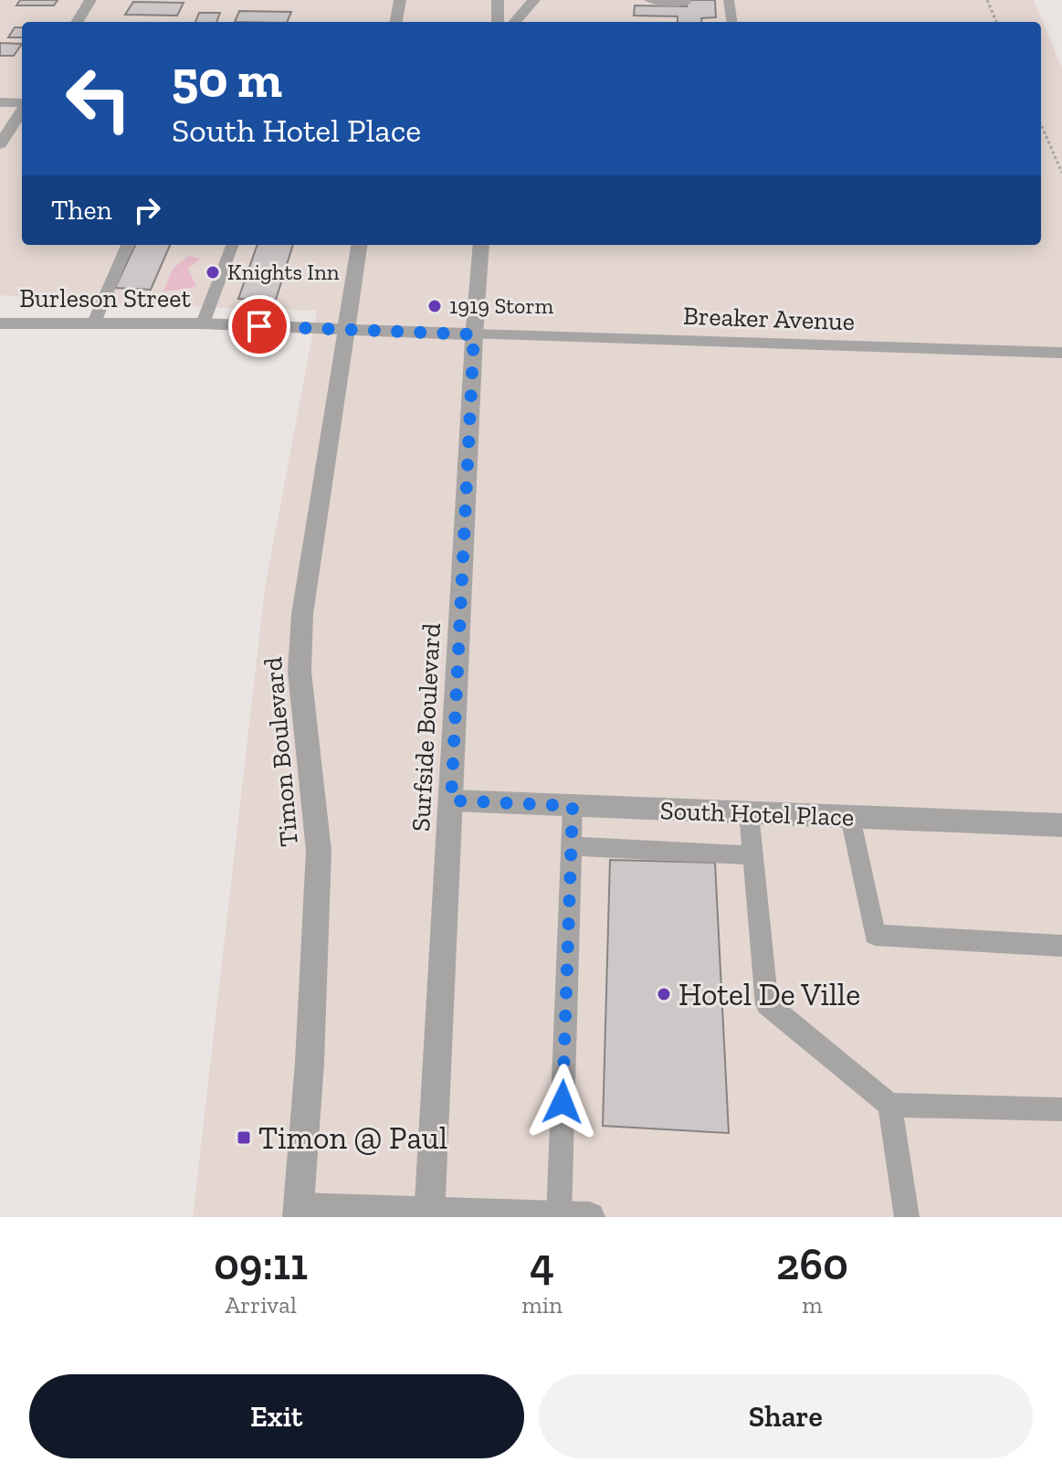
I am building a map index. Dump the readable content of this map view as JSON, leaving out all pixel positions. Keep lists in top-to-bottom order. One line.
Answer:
{"streets":{"street":["Burleson Street","Breaker Avenue","Surfside Boulevard","Timon Boulevard","South Hotel Place"]},"crossings":[["Burleson Street","Breaker Avenue"],["Burleson Street","Surfside Boulevard"],["Burleson Street","Timon Boulevard"],["Breaker Avenue","Surfside Boulevard"],["Surfside Boulevard","South Hotel Place"]],"places":{"other":["Knights Inn","1919 Storm","Hotel De Ville"],"transit":["Timon @ Paul"]},"page":{"turn":["50 m","South Hotel Place"],"then":"Then","eta":["09:11","Arrival","4","min","260","m"],"buttons":["Exit","Share"]}}
